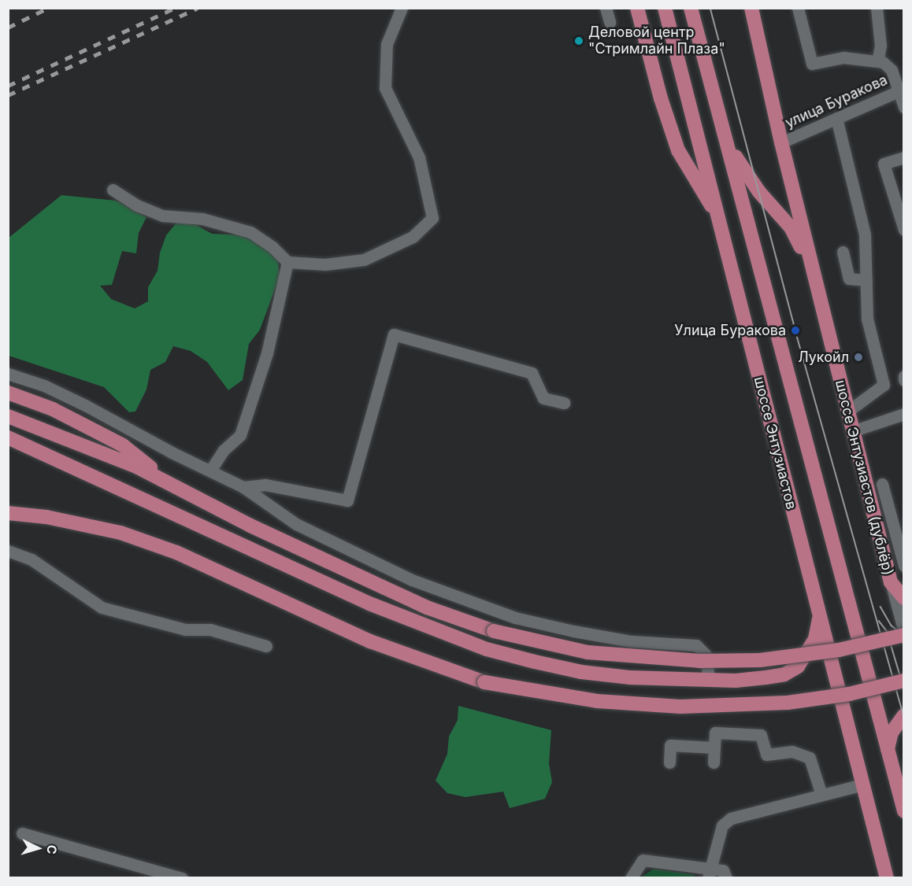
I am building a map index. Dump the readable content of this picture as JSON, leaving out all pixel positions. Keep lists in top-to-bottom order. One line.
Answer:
{"streets":{"main road":["шоссе Энтузиастов","шоссе Энтузиастов (дублёр)"],"street":["улица Буракова"]},"places":["Деловой центр \"Стримлайн Плаза\"","Улица Буракова","Лукойл"],"north":"right"}
